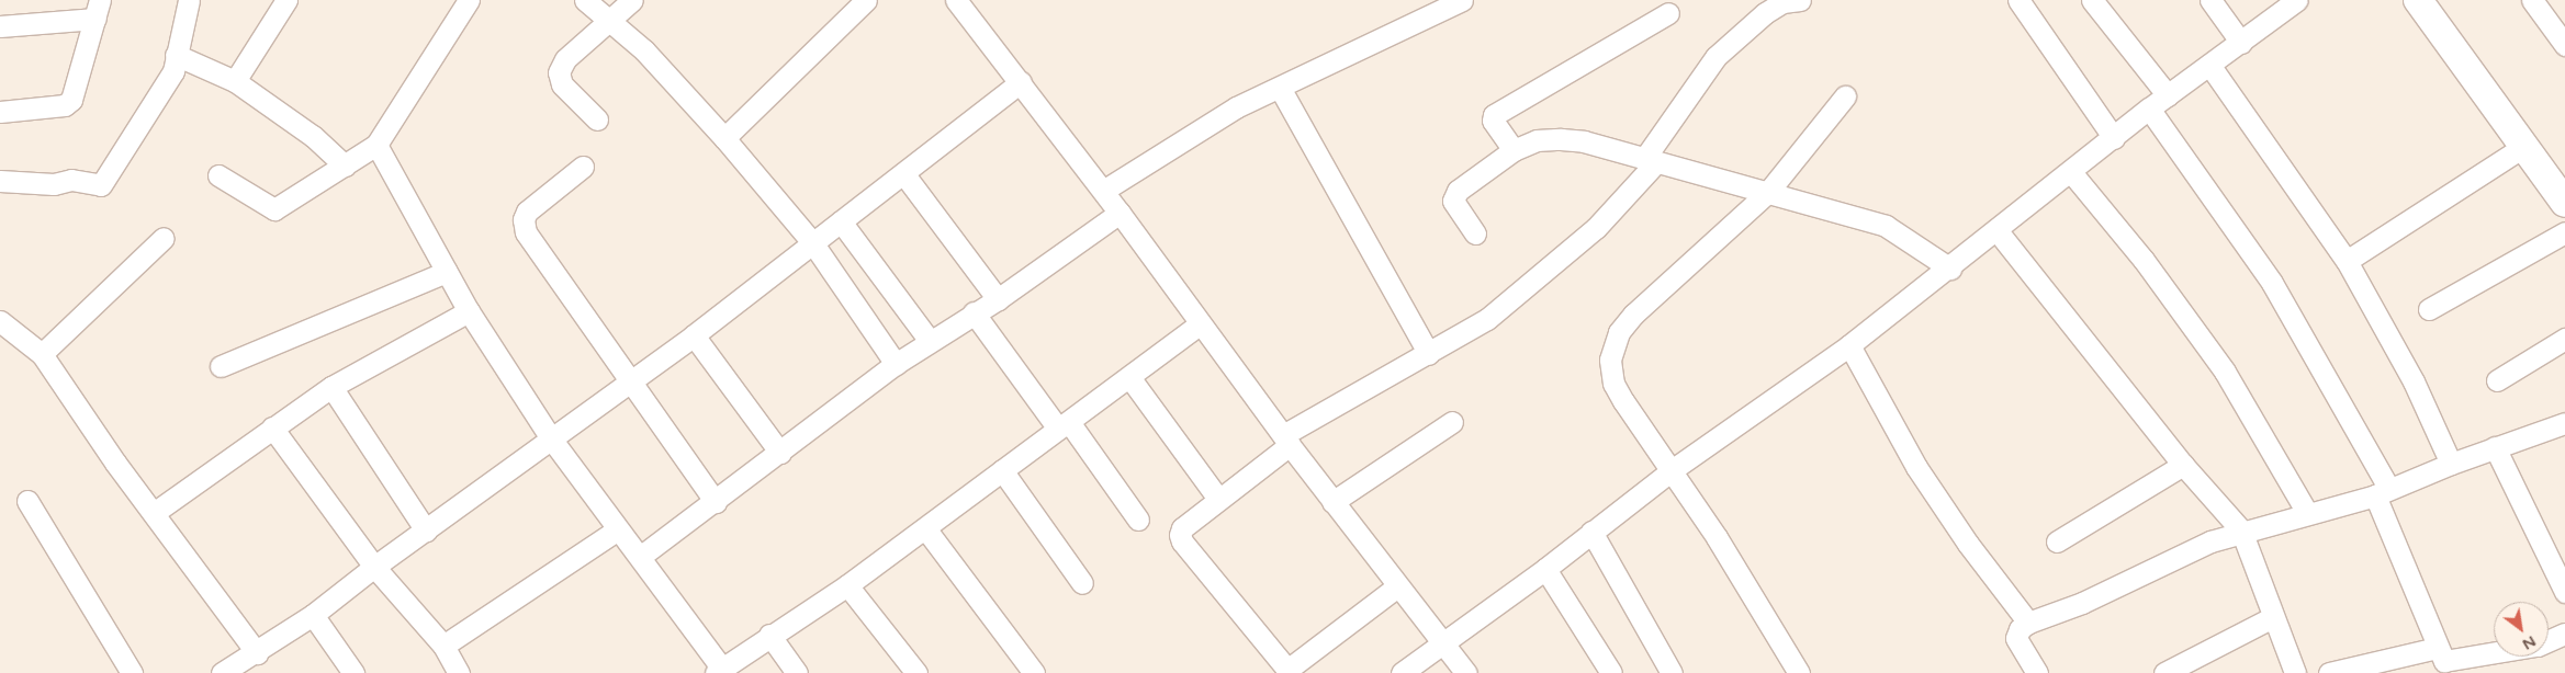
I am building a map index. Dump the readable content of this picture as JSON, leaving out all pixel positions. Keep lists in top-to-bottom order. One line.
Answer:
{"north":"bottom right"}
